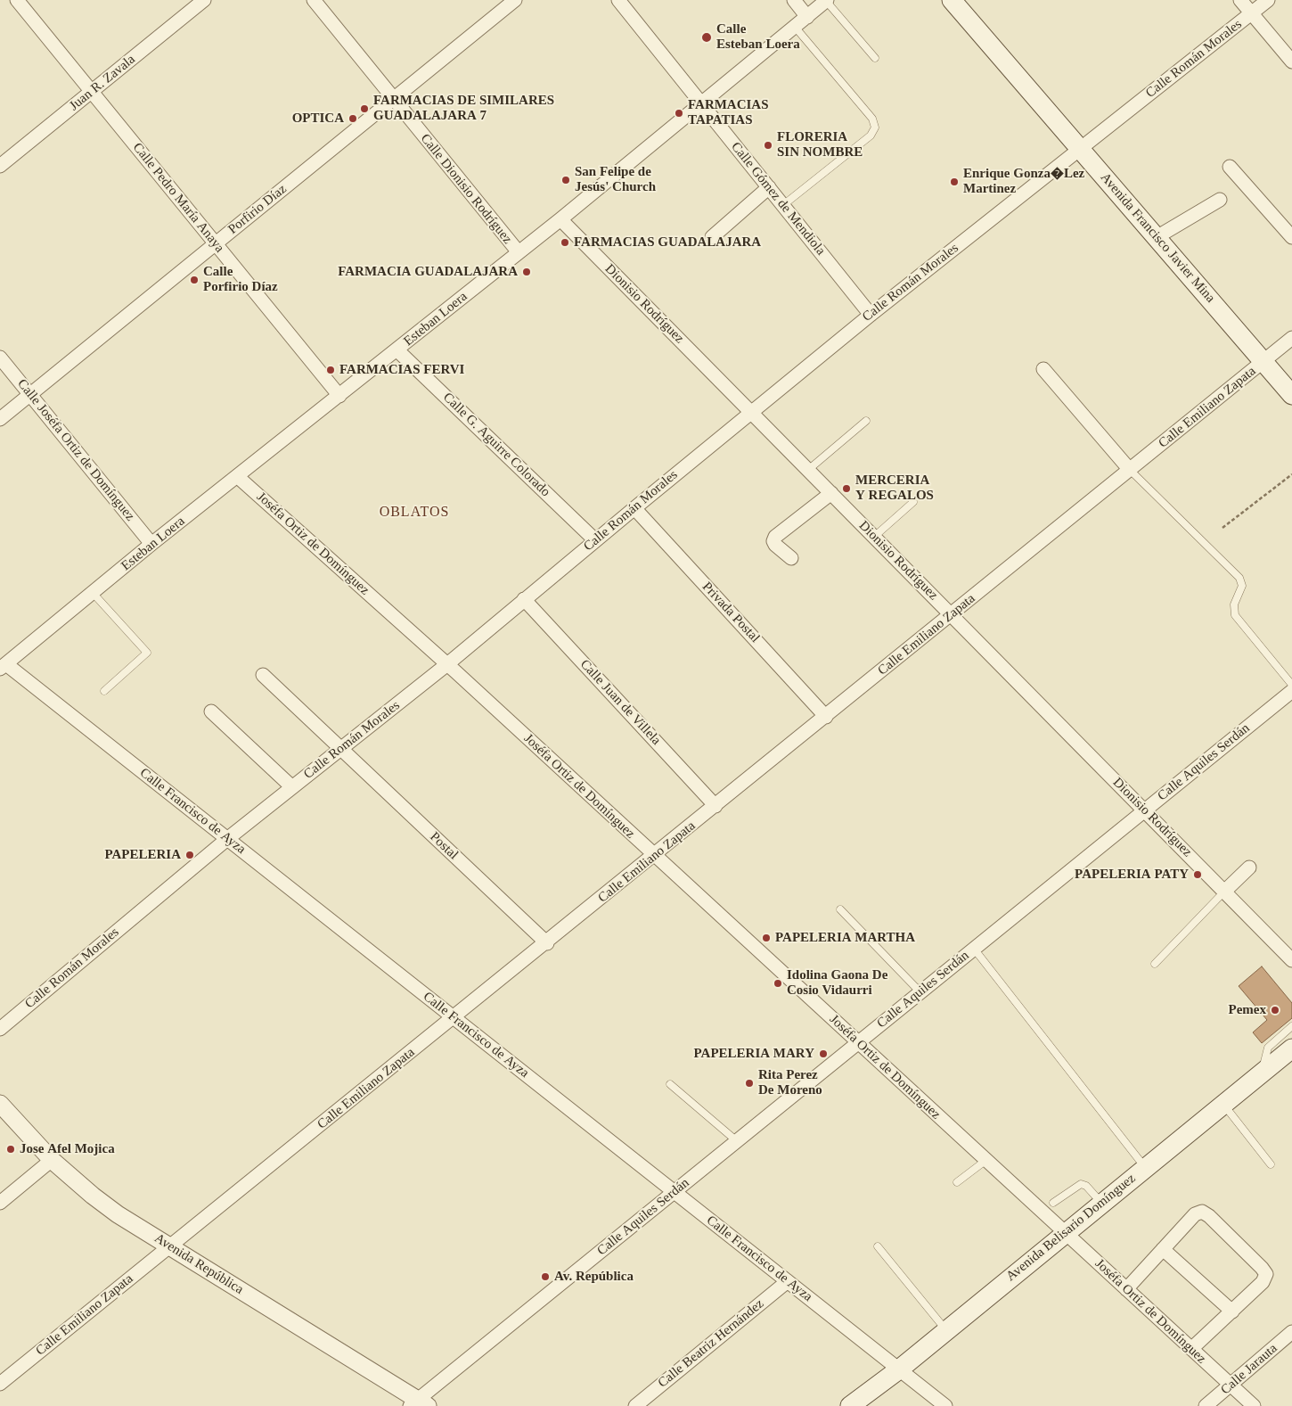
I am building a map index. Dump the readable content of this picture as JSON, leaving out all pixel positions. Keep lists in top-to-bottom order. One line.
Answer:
{"streets":{"main road":["Avenida Francisco Javier Mina","Avenida Belisario Domínguez"],"street":["Calle Román Morales","Juan R. Zavala","Calle Dionisio Rodríguez","Calle Pedro María Anaya","Calle Gómez de Mendiola","Porfirio Díaz","Dionisio Rodríguez","Esteban Loera","Calle Emiliano Zapata","Calle G. Aguirre Colorado","Calle Joséfa Ortiz de Domínguez","Joséfa Ortiz de Domínguez","Privada Postal","Calle Juan de Villela","Calle Aquiles Serdán","Calle Francisco de Ayza","Postal","Avenida República","Calle Beatriz Hernández","Calle Jarauta"]},"crossings":[["Calle Román Morales","Calle Gómez de Mendiola"],["Calle Román Morales","Avenida Francisco Javier Mina"],["Calle Román Morales","Dionisio Rodríguez"],["Calle Román Morales","Calle G. Aguirre Colorado"],["Calle Román Morales","Joséfa Ortiz de Domínguez"],["Calle Román Morales","Privada Postal"],["Calle Román Morales","Calle Juan de Villela"],["Calle Román Morales","Calle Francisco de Ayza"],["Calle Román Morales","Postal"],["Juan R. Zavala","Calle Pedro María Anaya"],["Calle Dionisio Rodríguez","Porfirio Díaz"],["Calle Dionisio Rodríguez","Esteban Loera"],["Calle Pedro María Anaya","Porfirio Díaz"],["Calle Pedro María Anaya","Esteban Loera"],["Calle Gómez de Mendiola","Esteban Loera"],["Porfirio Díaz","Calle Joséfa Ortiz de Domínguez"],["Avenida Francisco Javier Mina","Calle Emiliano Zapata"],["Dionisio Rodríguez","Esteban Loera"],["Dionisio Rodríguez","Calle Emiliano Zapata"],["Dionisio Rodríguez","Calle Aquiles Serdán"],["Esteban Loera","Calle G. Aguirre Colorado"],["Esteban Loera","Calle Joséfa Ortiz de Domínguez"],["Esteban Loera","Joséfa Ortiz de Domínguez"],["Esteban Loera","Calle Francisco de Ayza"],["Calle Emiliano Zapata","Joséfa Ortiz de Domínguez"],["Calle Emiliano Zapata","Privada Postal"],["Calle Emiliano Zapata","Calle Juan de Villela"],["Calle Emiliano Zapata","Calle Francisco de Ayza"],["Calle Emiliano Zapata","Postal"],["Calle Emiliano Zapata","Avenida República"],["Joséfa Ortiz de Domínguez","Calle Aquiles Serdán"],["Joséfa Ortiz de Domínguez","Avenida Belisario Domínguez"],["Joséfa Ortiz de Domínguez","Calle Jarauta"],["Calle Aquiles Serdán","Calle Francisco de Ayza"],["Calle Aquiles Serdán","Avenida República"],["Calle Francisco de Ayza","Avenida Belisario Domínguez"],["Calle Francisco de Ayza","Calle Beatriz Hernández"]],"districts":["OBLATOS"],"places":["Calle Esteban Loera","FARMACIAS DE SIMILARES GUADALAJARA 7","FARMACIAS TAPATIAS","OPTICA","FLORERIA SIN NOMBRE","San Felipe de Jesús' Church","Enrique Gonza�Lez Martinez","FARMACIAS GUADALAJARA","FARMACIA GUADALAJARA","Calle Porfirio Díaz","FARMACIAS FERVI","MERCERIA Y REGALOS","PAPELERIA","PAPELERIA PATY","PAPELERIA MARTHA","Idolina Gaona De Cosio Vidaurri","Pemex","PAPELERIA MARY","Rita Perez De Moreno","Jose Afel Mojica","Av. República"]}
